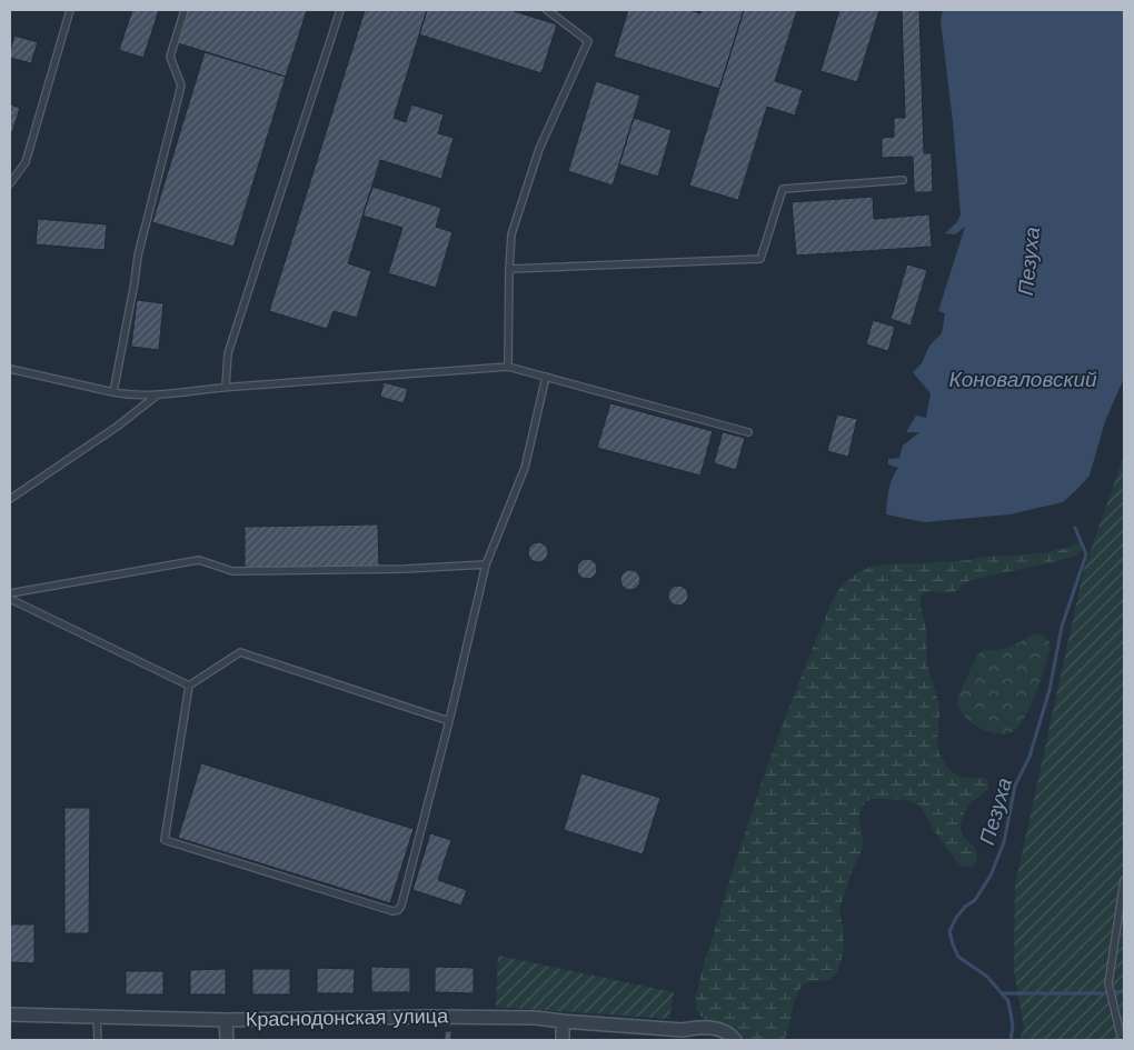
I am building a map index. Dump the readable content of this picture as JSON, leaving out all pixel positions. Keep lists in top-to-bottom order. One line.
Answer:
{"streets":{"street":["Краснодонская улица"]},"water":["Пезуха","Коноваловский"]}
